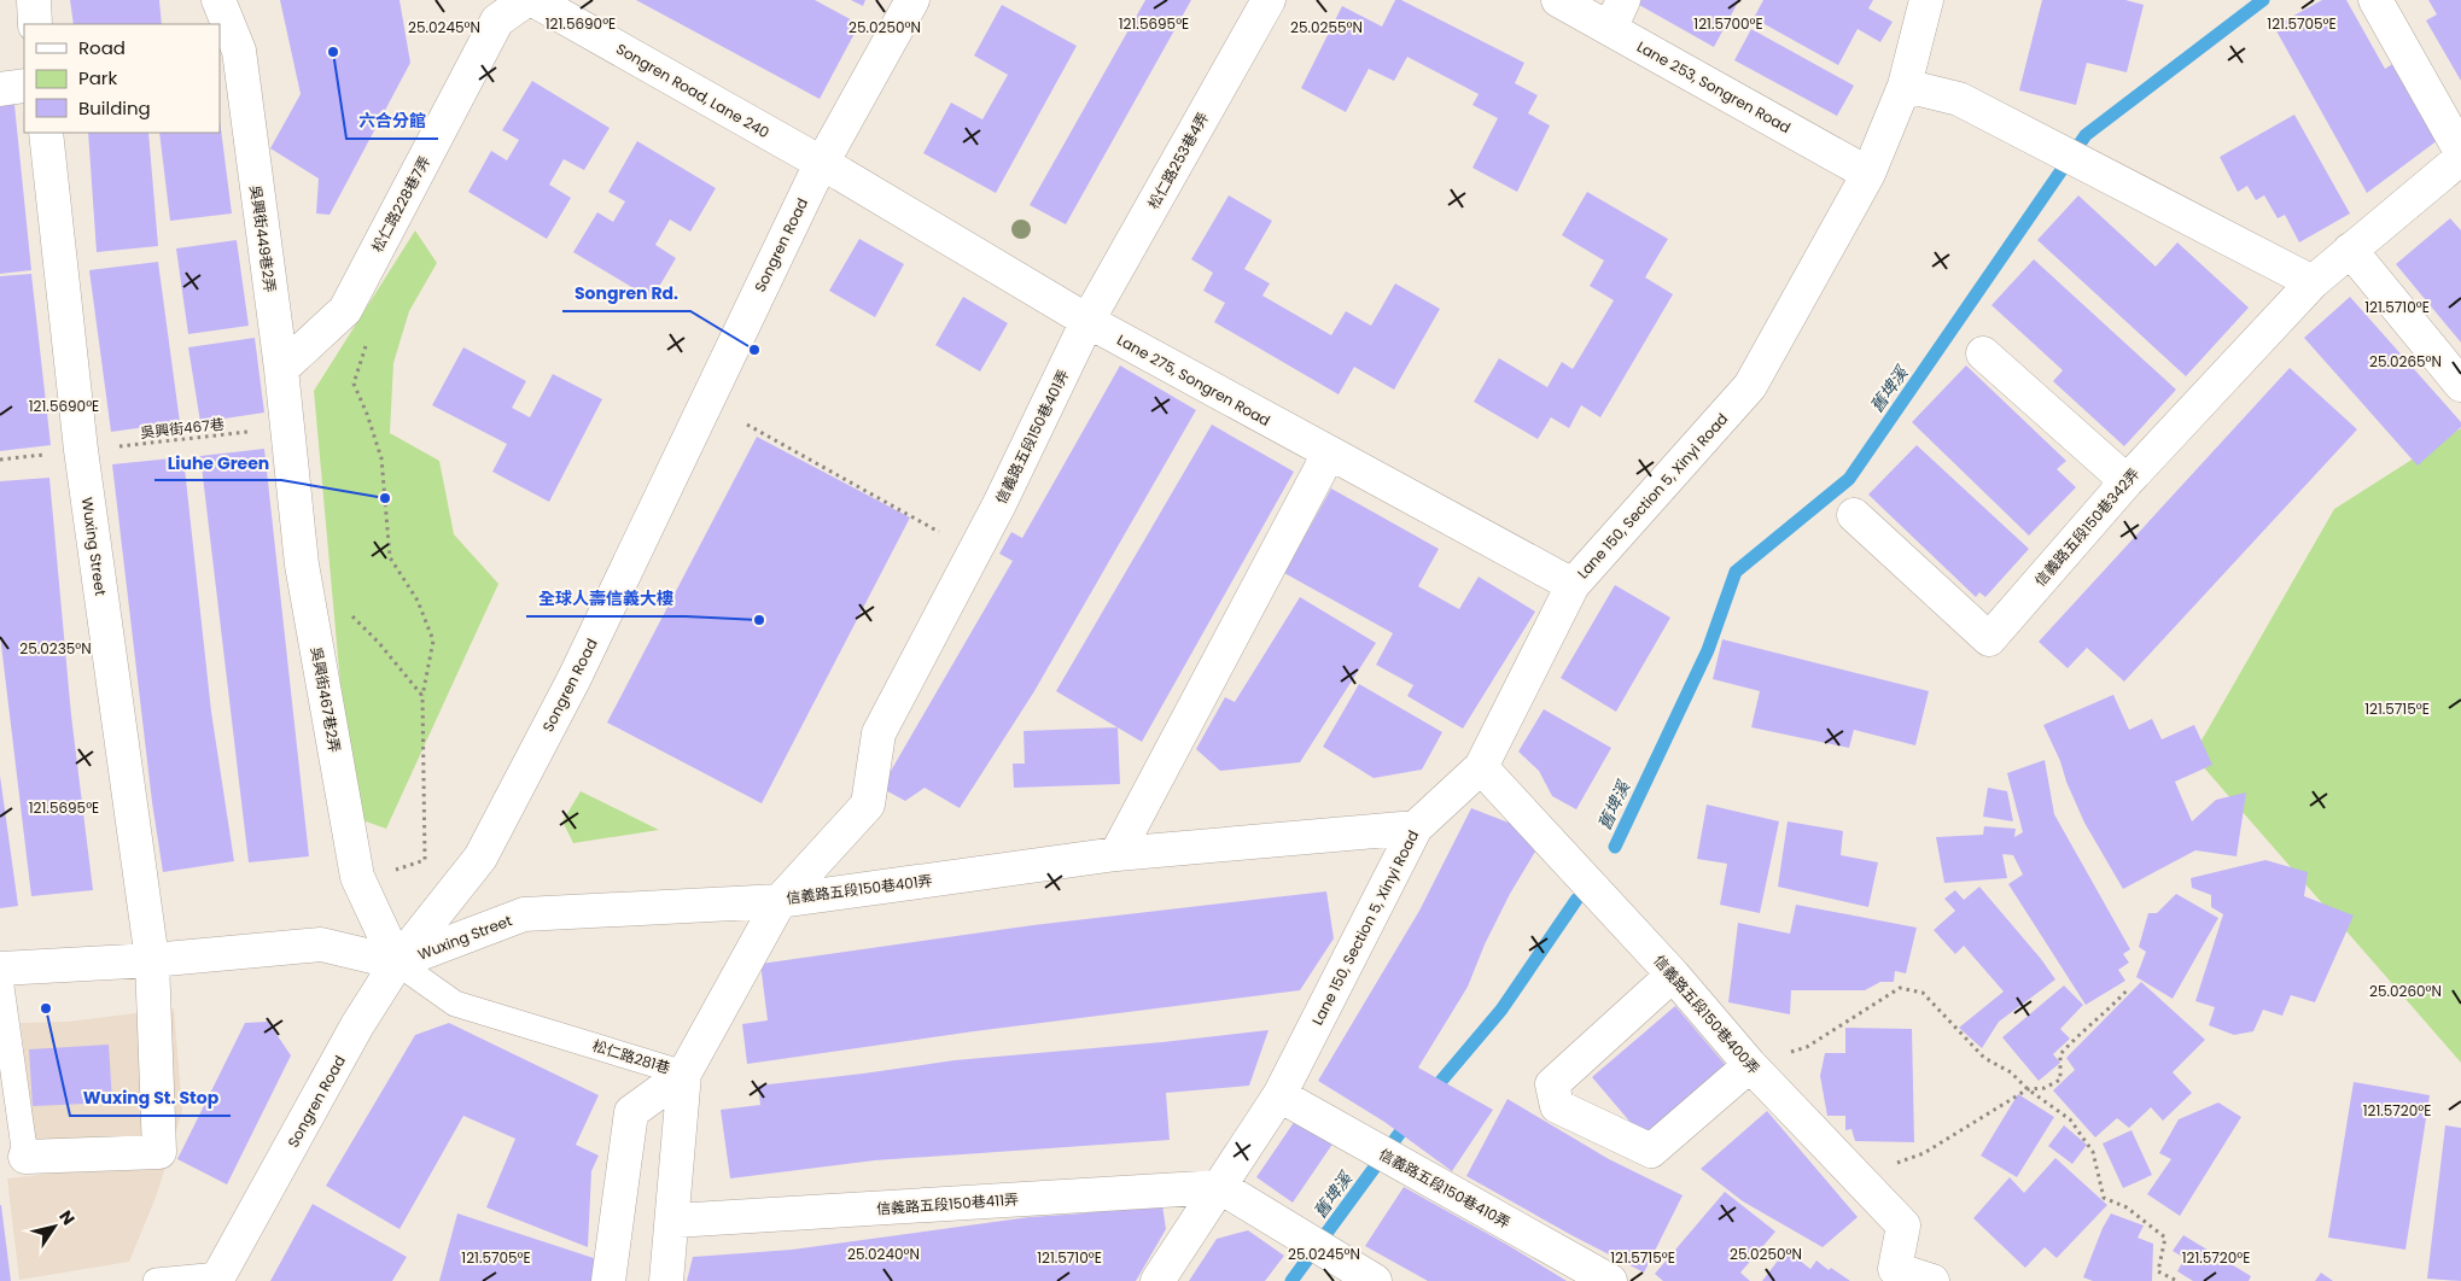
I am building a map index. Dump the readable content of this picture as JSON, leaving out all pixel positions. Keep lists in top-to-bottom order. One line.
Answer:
{"streets":{"street":["Lane 253, Songren Road","Songren Road, Lane 240","松仁路253巷4弄","松仁路228巷7弄","吳興街449巷2弄","Songren Road","Lane 275, Songren Road","信義路五段150巷401弄","Lane 150, Section 5, Xinyi Road","信義路五段150巷342弄","Wuxing Street","吳興街467巷2弄","信義路五段150巷400弄","松仁路281巷","信義路五段150巷410弄","信義路五段150巷411弄"],"path":["吳興街467巷"]},"crossings":[["Lane 253, Songren Road","Lane 150, Section 5, Xinyi Road"],["Songren Road, Lane 240","Songren Road"],["Songren Road, Lane 240","Lane 275, Songren Road"],["松仁路253巷4弄","Lane 275, Songren Road"],["松仁路253巷4弄","信義路五段150巷401弄"],["松仁路228巷7弄","吳興街449巷2弄"],["吳興街449巷2弄","吳興街467巷"],["吳興街449巷2弄","吳興街467巷2弄"],["Songren Road","Lane 275, Songren Road"],["Songren Road","Wuxing Street"],["Songren Road","吳興街467巷2弄"],["Songren Road","松仁路281巷"],["Lane 275, Songren Road","信義路五段150巷401弄"],["Lane 275, Songren Road","Lane 150, Section 5, Xinyi Road"],["吳興街467巷","Wuxing Street"],["吳興街467巷","吳興街467巷2弄"],["信義路五段150巷401弄","Lane 150, Section 5, Xinyi Road"],["信義路五段150巷401弄","Wuxing Street"],["Lane 150, Section 5, Xinyi Road","信義路五段150巷400弄"],["Lane 150, Section 5, Xinyi Road","信義路五段150巷410弄"],["Lane 150, Section 5, Xinyi Road","信義路五段150巷411弄"],["Wuxing Street","吳興街467巷2弄"],["Wuxing Street","松仁路281巷"],["吳興街467巷2弄","松仁路281巷"]],"water":["舊埤溪"],"places":["六合分館","Songren Rd.","Liuhe Green","全球人壽信義大樓","Wuxing St. Stop"],"legend":["Road","Park","Building"],"north":"top right","coordinates":["121.5700°E","121.5690°E","121.5695°E","121.5705°E","25.0245°N","25.0250°N","25.0255°N","121.5710°E","25.0265°N","25.0235°N","121.5715°E","25.0260°N","121.5720°E","25.0240°N"]}
